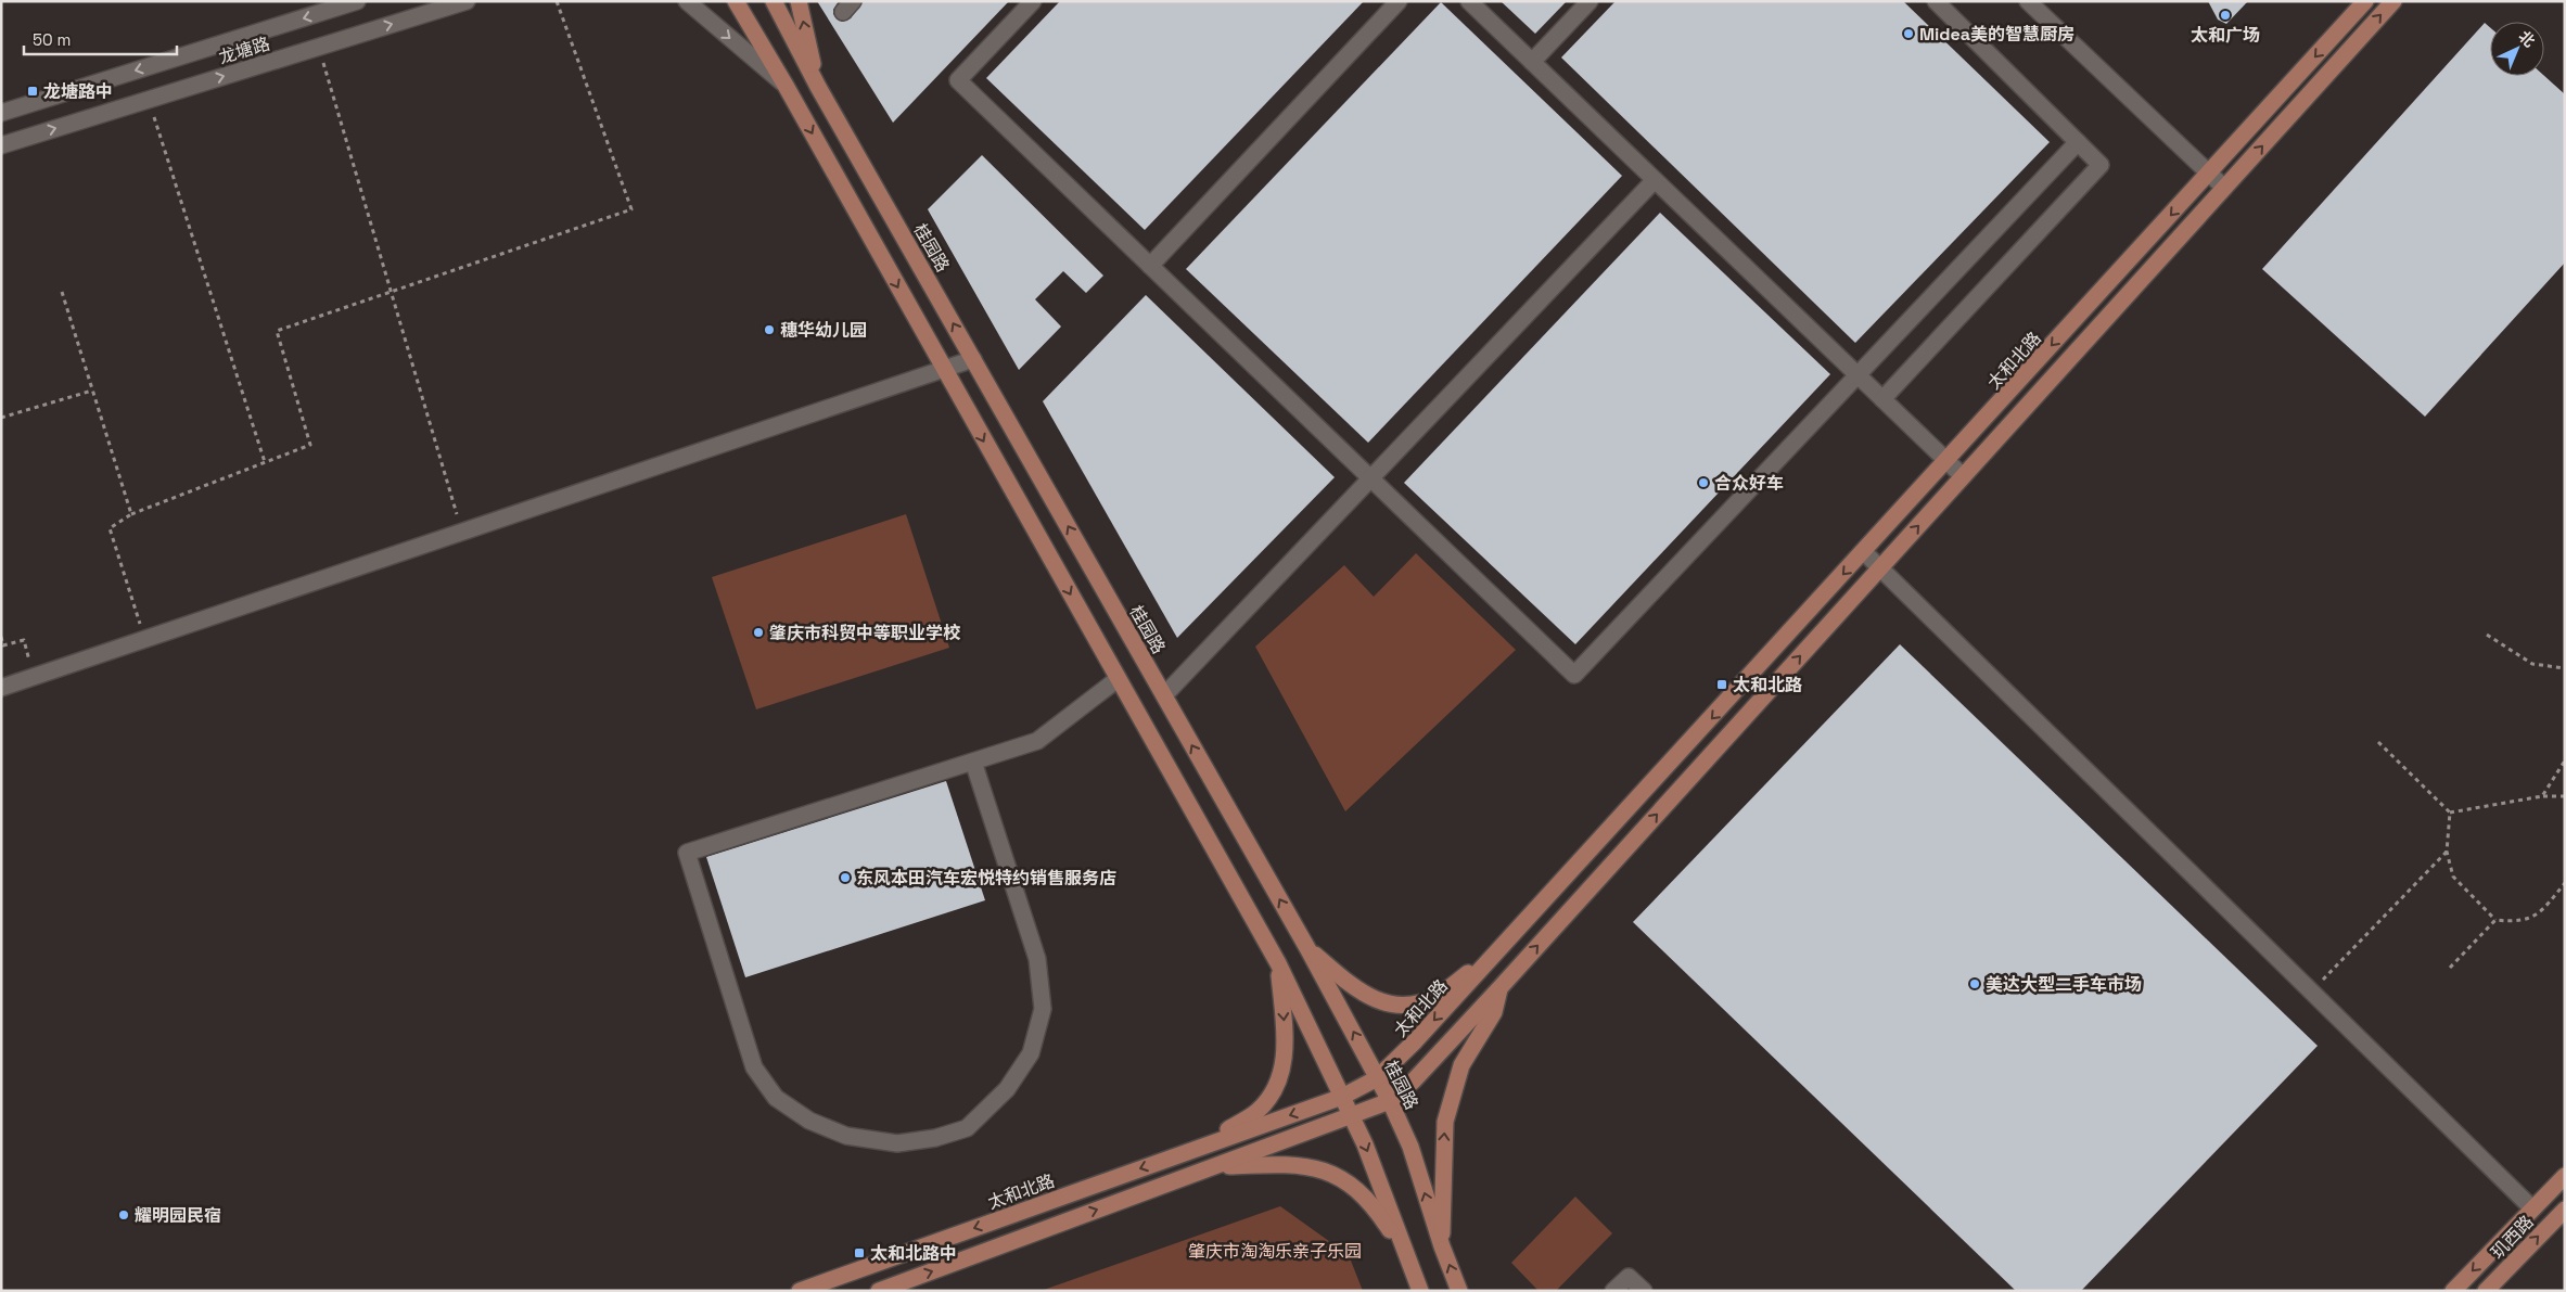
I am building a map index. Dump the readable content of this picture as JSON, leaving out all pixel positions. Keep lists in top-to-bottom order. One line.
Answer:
{"streets":{"main road":["桂园路","太和北路","玑西路"],"street":["龙塘路"]},"crossings":[["桂园路","太和北路"]],"parks":["肇庆市淘淘乐亲子乐园"],"places":{"other":["太和广场","Midea美的智慧厨房","穗华幼儿园","合众好车","肇庆市科贸中等职业学校","东风本田汽车宏悦特约销售服务店","美达大型二手车市场","耀明园民宿"],"transit":["龙塘路中","太和北路","太和北路中"]},"scale_bar":"50 m","north":"top right"}
